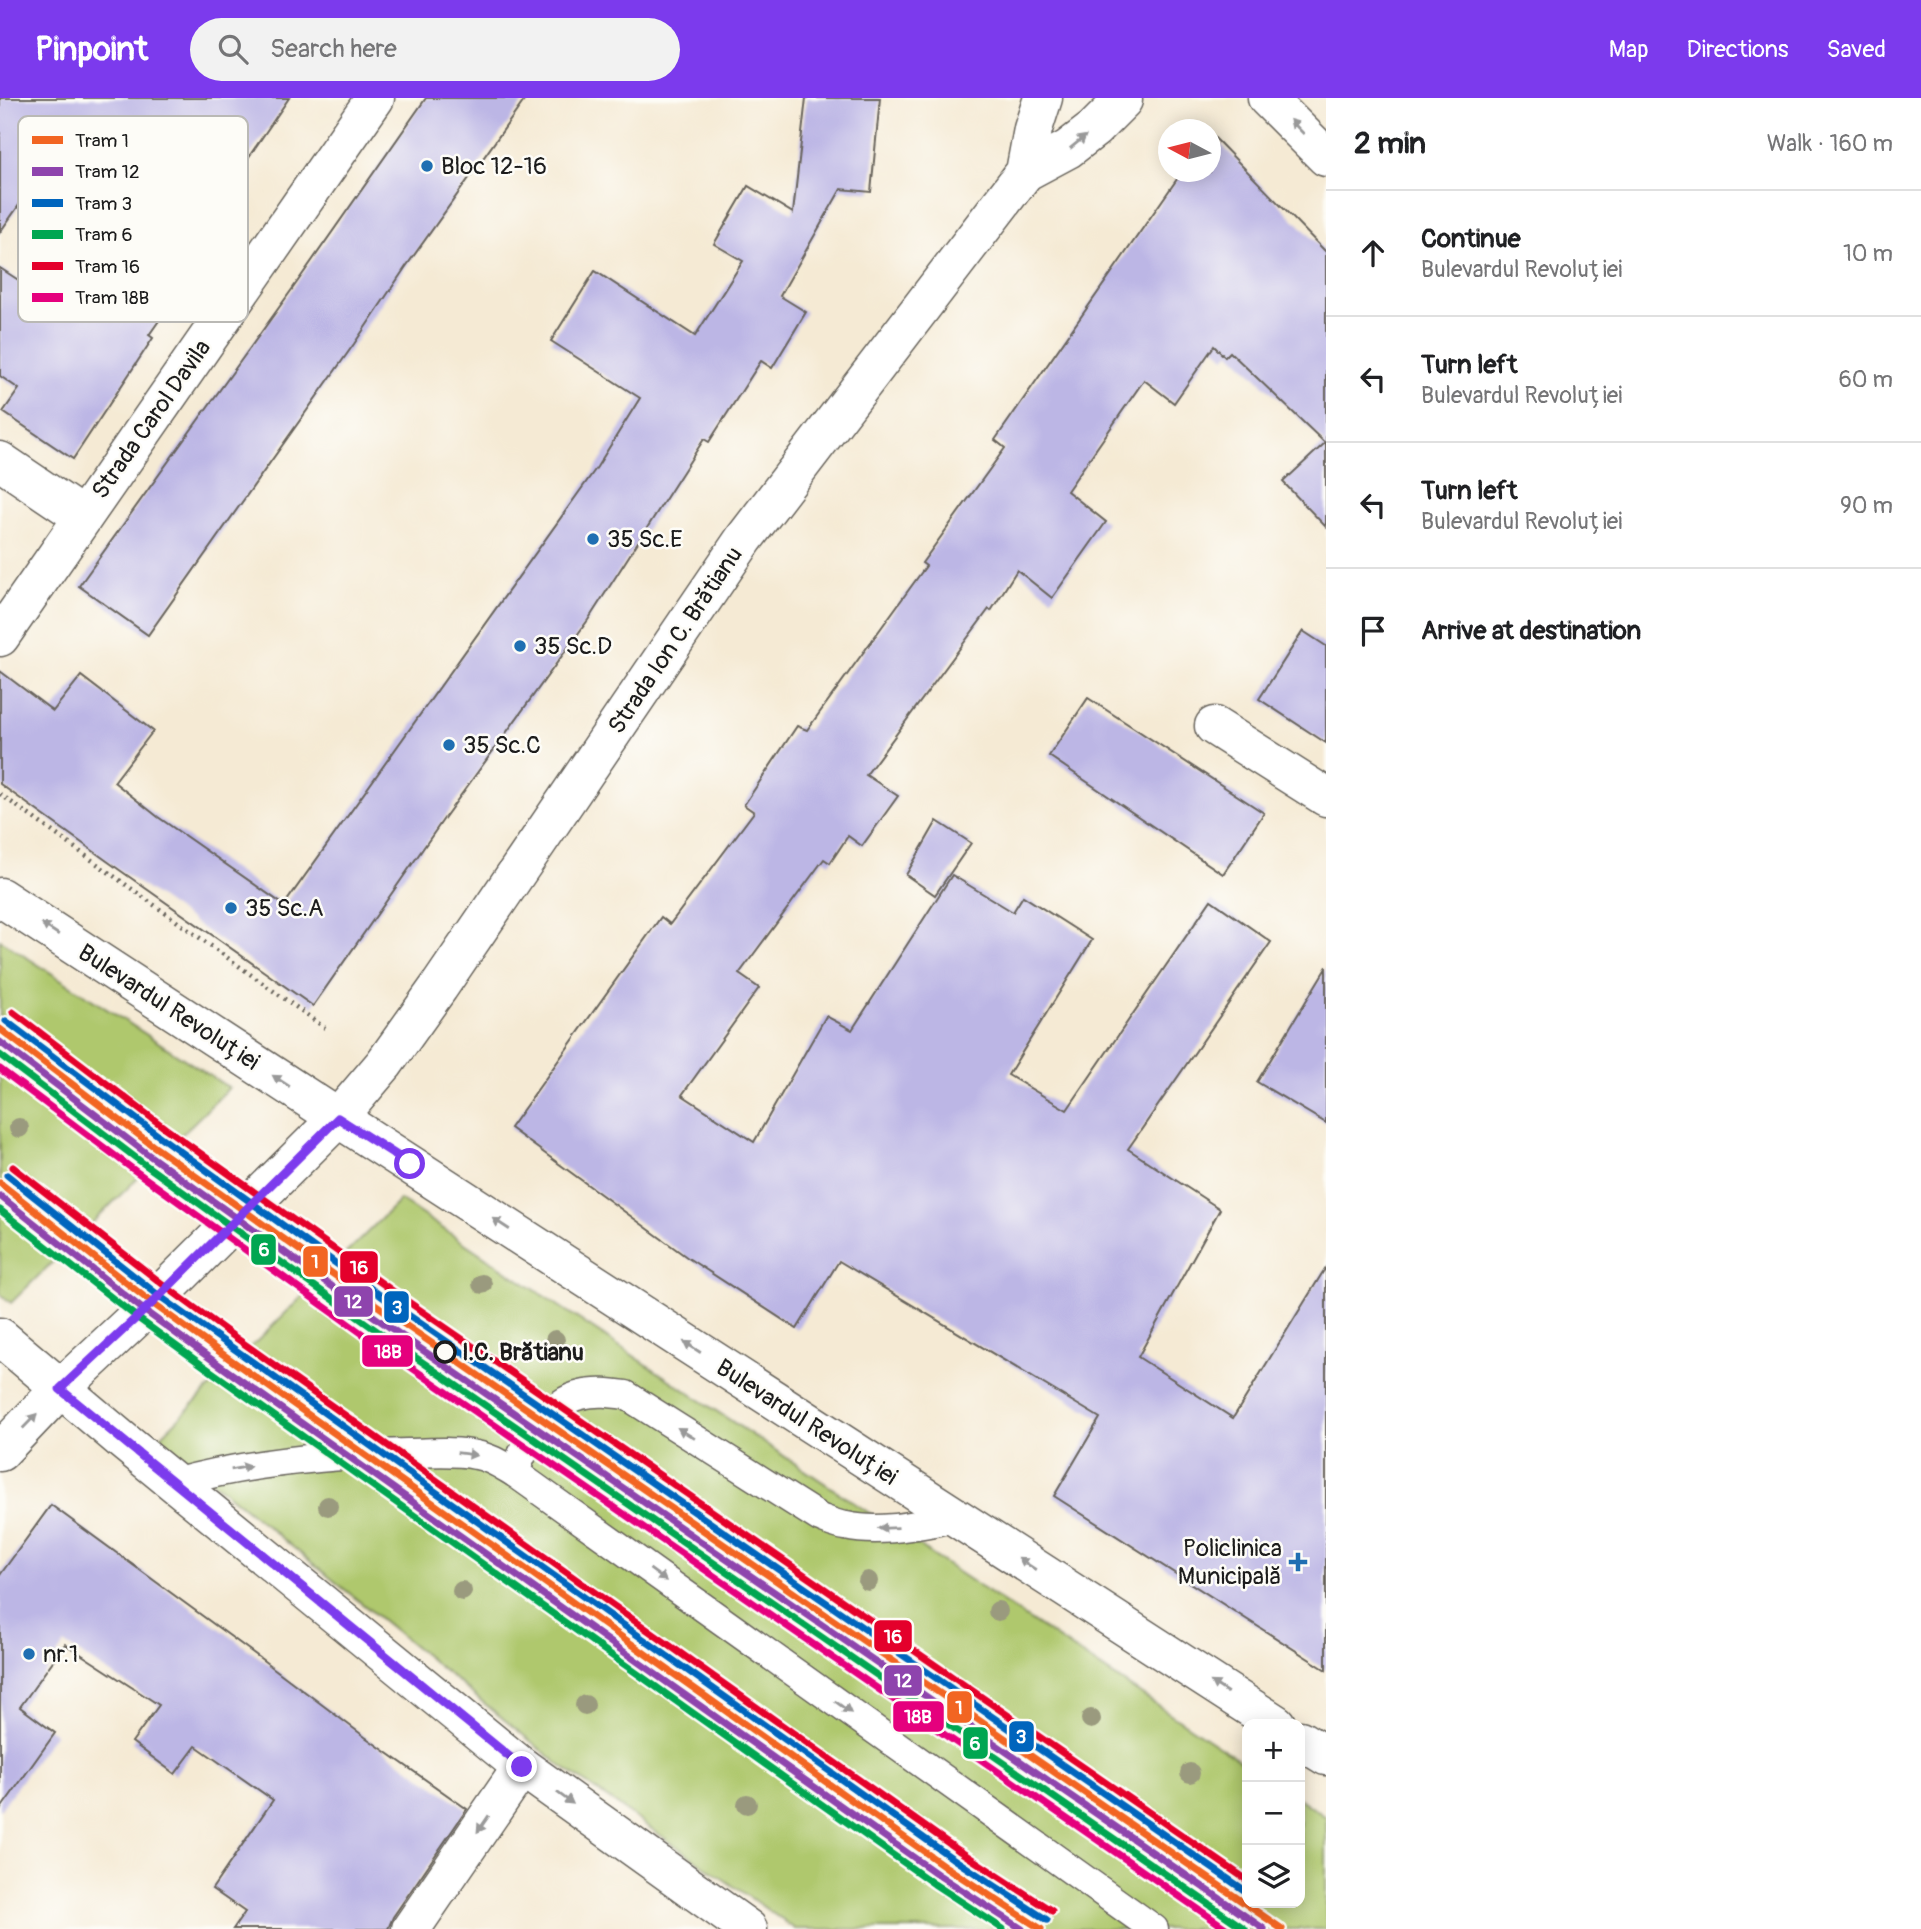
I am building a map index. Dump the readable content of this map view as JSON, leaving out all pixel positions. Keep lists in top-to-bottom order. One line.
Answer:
{"streets":{"main road":["Strada Carol Davila","Strada Ion C. Brătianu","Bulevardul Revoluției"]},"crossings":[["Strada Ion C. Brătianu","Bulevardul Revoluției"]],"one_way":["Bulevardul Revoluției"],"places":{"other":["Bloc 12-16","35 Sc.E","35 Sc.D","35 Sc.C","35 Sc.A","I.C. Brătianu","nr.1"],"health":["Policlinica Municipală"]},"lines":["tram line 16","tram line 3","tram line 1","tram line 12","tram line 6","tram line 18B"],"legend":["Tram 1","Tram 12","Tram 3","Tram 6","Tram 16","Tram 18B"],"north":"left","page":{"header":"Pinpoint","search":"Search here","nav":["Map","Directions","Saved"],"heading":["2 min","Walk · 160 m"],"list":[["Continue","Bulevardul Revoluției","10 m"],["Turn left","Bulevardul Revoluției","60 m"],["Turn left","Bulevardul Revoluției","90 m"],"Arrive at destination"],"map_buttons":["+","−"]}}
